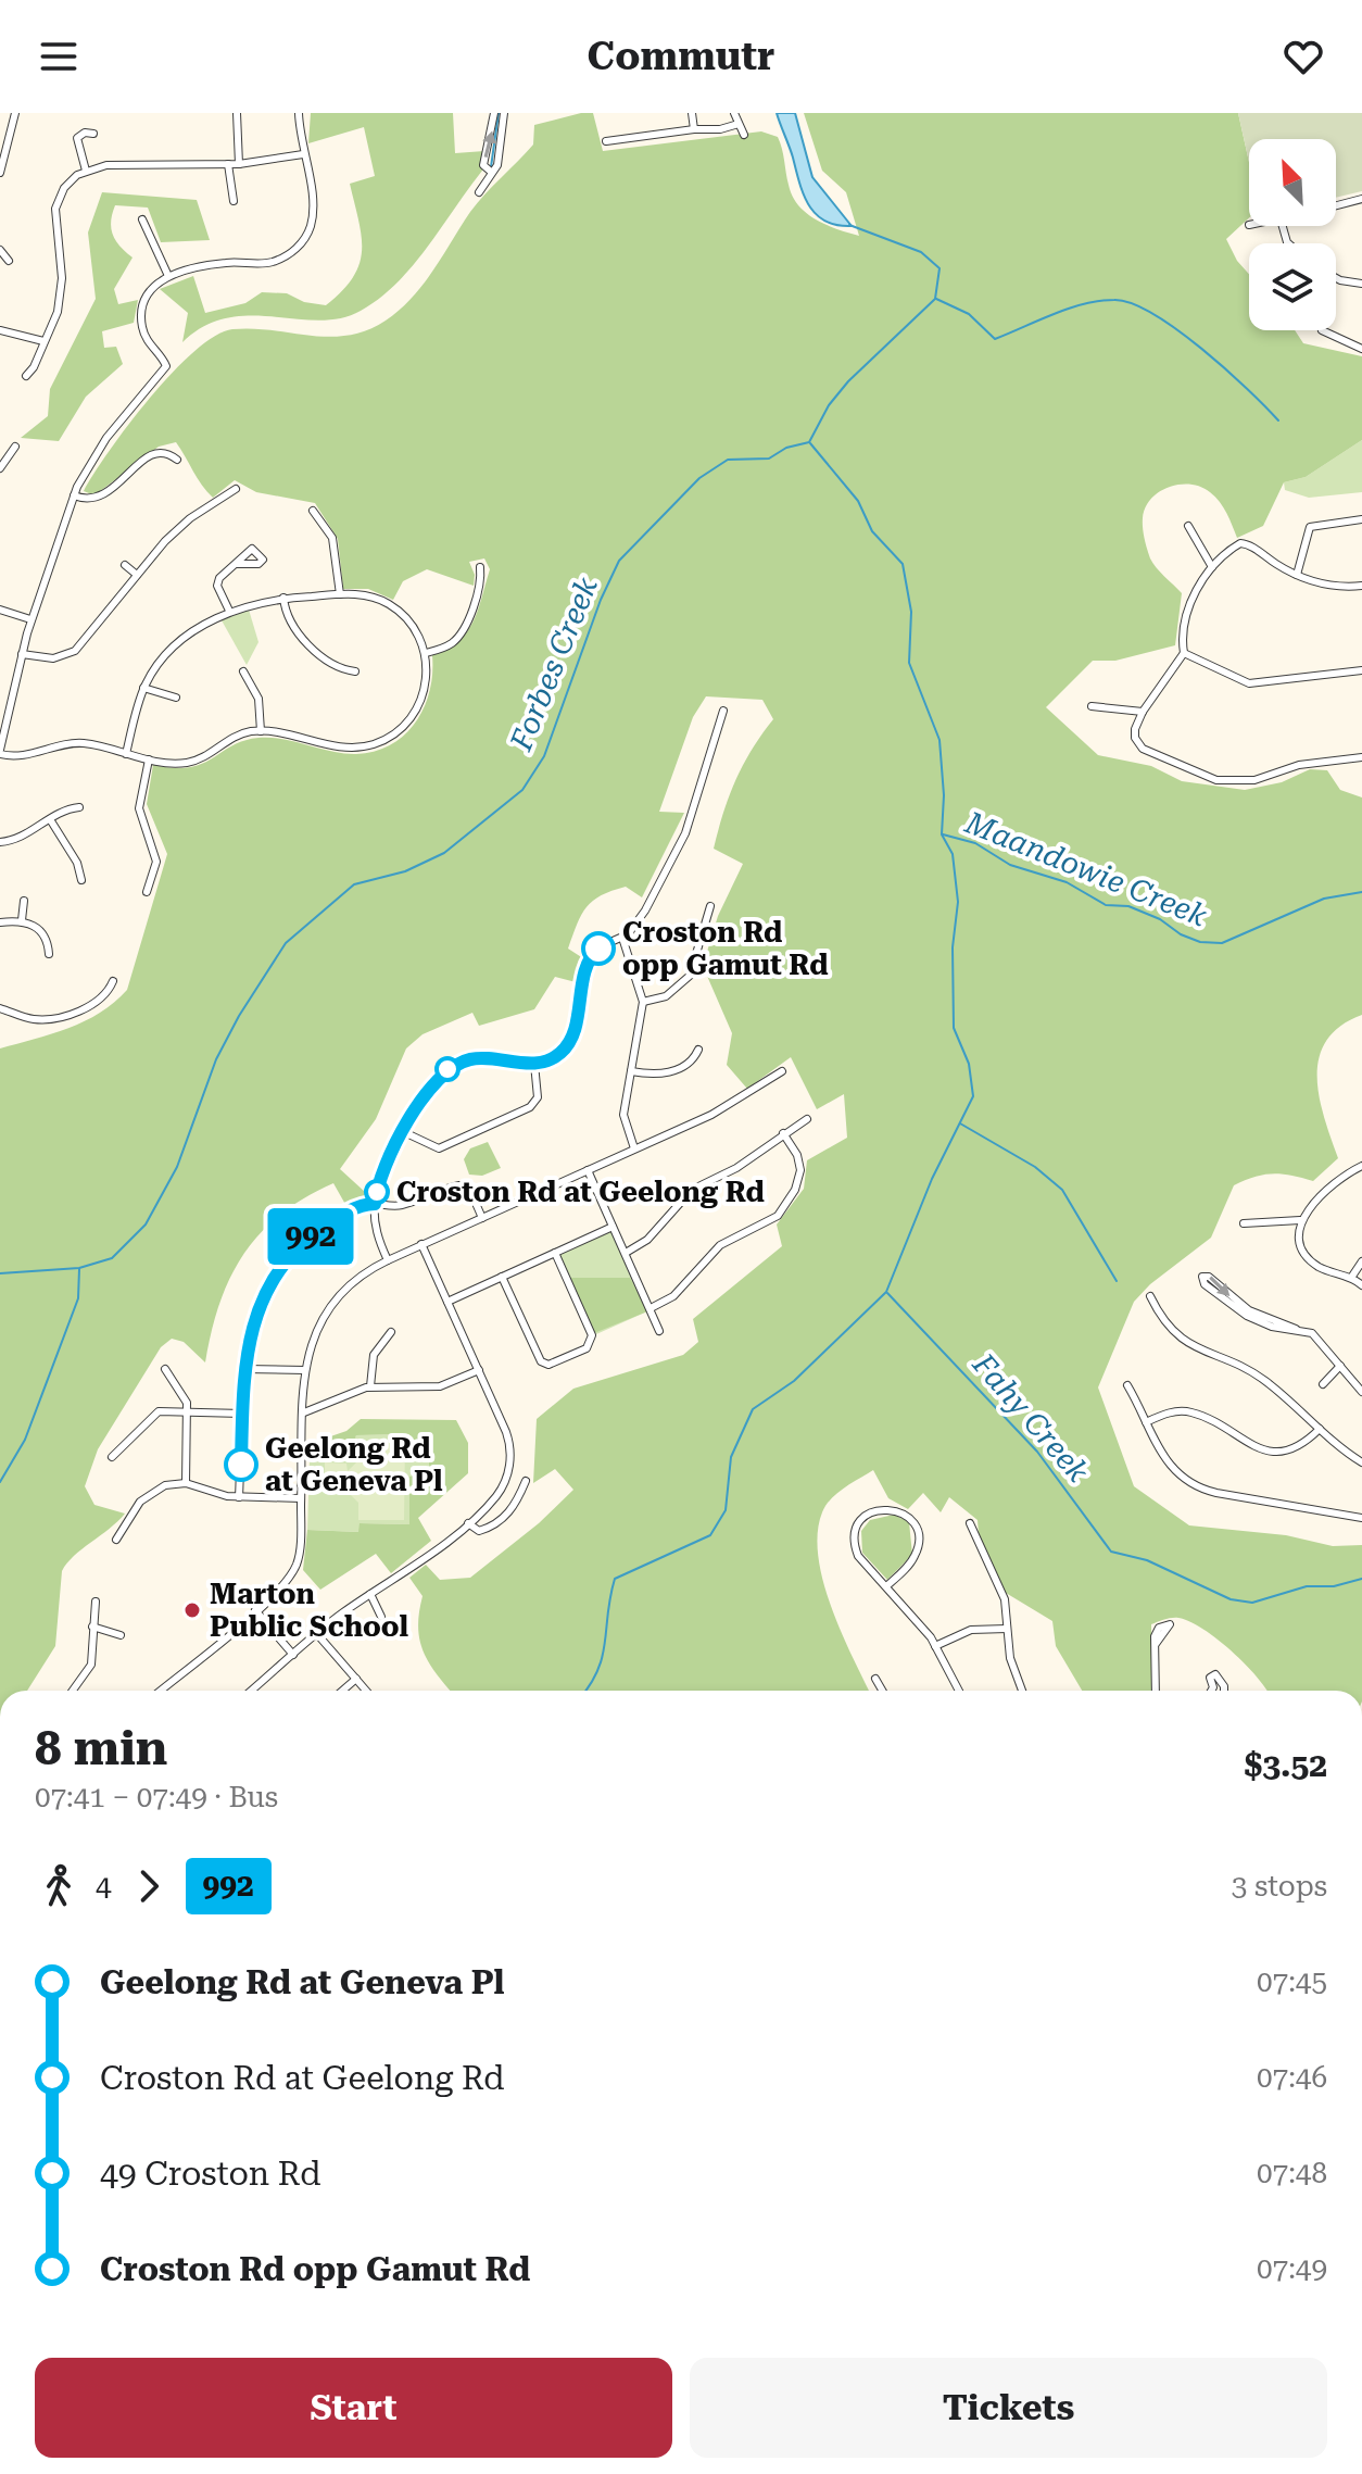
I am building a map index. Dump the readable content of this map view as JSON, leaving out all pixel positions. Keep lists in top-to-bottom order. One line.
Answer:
{"water":["Forbes Creek","Maandowie Creek","Fahy Creek"],"places":["Croston Rd opp Gamut Rd","Croston Rd at Geelong Rd","Geelong Rd at Geneva Pl","Marton Public School"],"lines":["bus line 992"],"north":"top left","page":{"header":"Commutr","on_map":"992","heading":["8 min","07:41 – 07:49 · Bus","$3.52"],"legs":["4","992","3 stops"],"list":[{"name":"Geelong Rd at Geneva Pl","value":"07:45"},{"name":"Croston Rd at Geelong Rd","value":"07:46"},{"name":"49 Croston Rd","value":"07:48"},{"name":"Croston Rd opp Gamut Rd","value":"07:49"}],"buttons":["Start","Tickets"]}}
